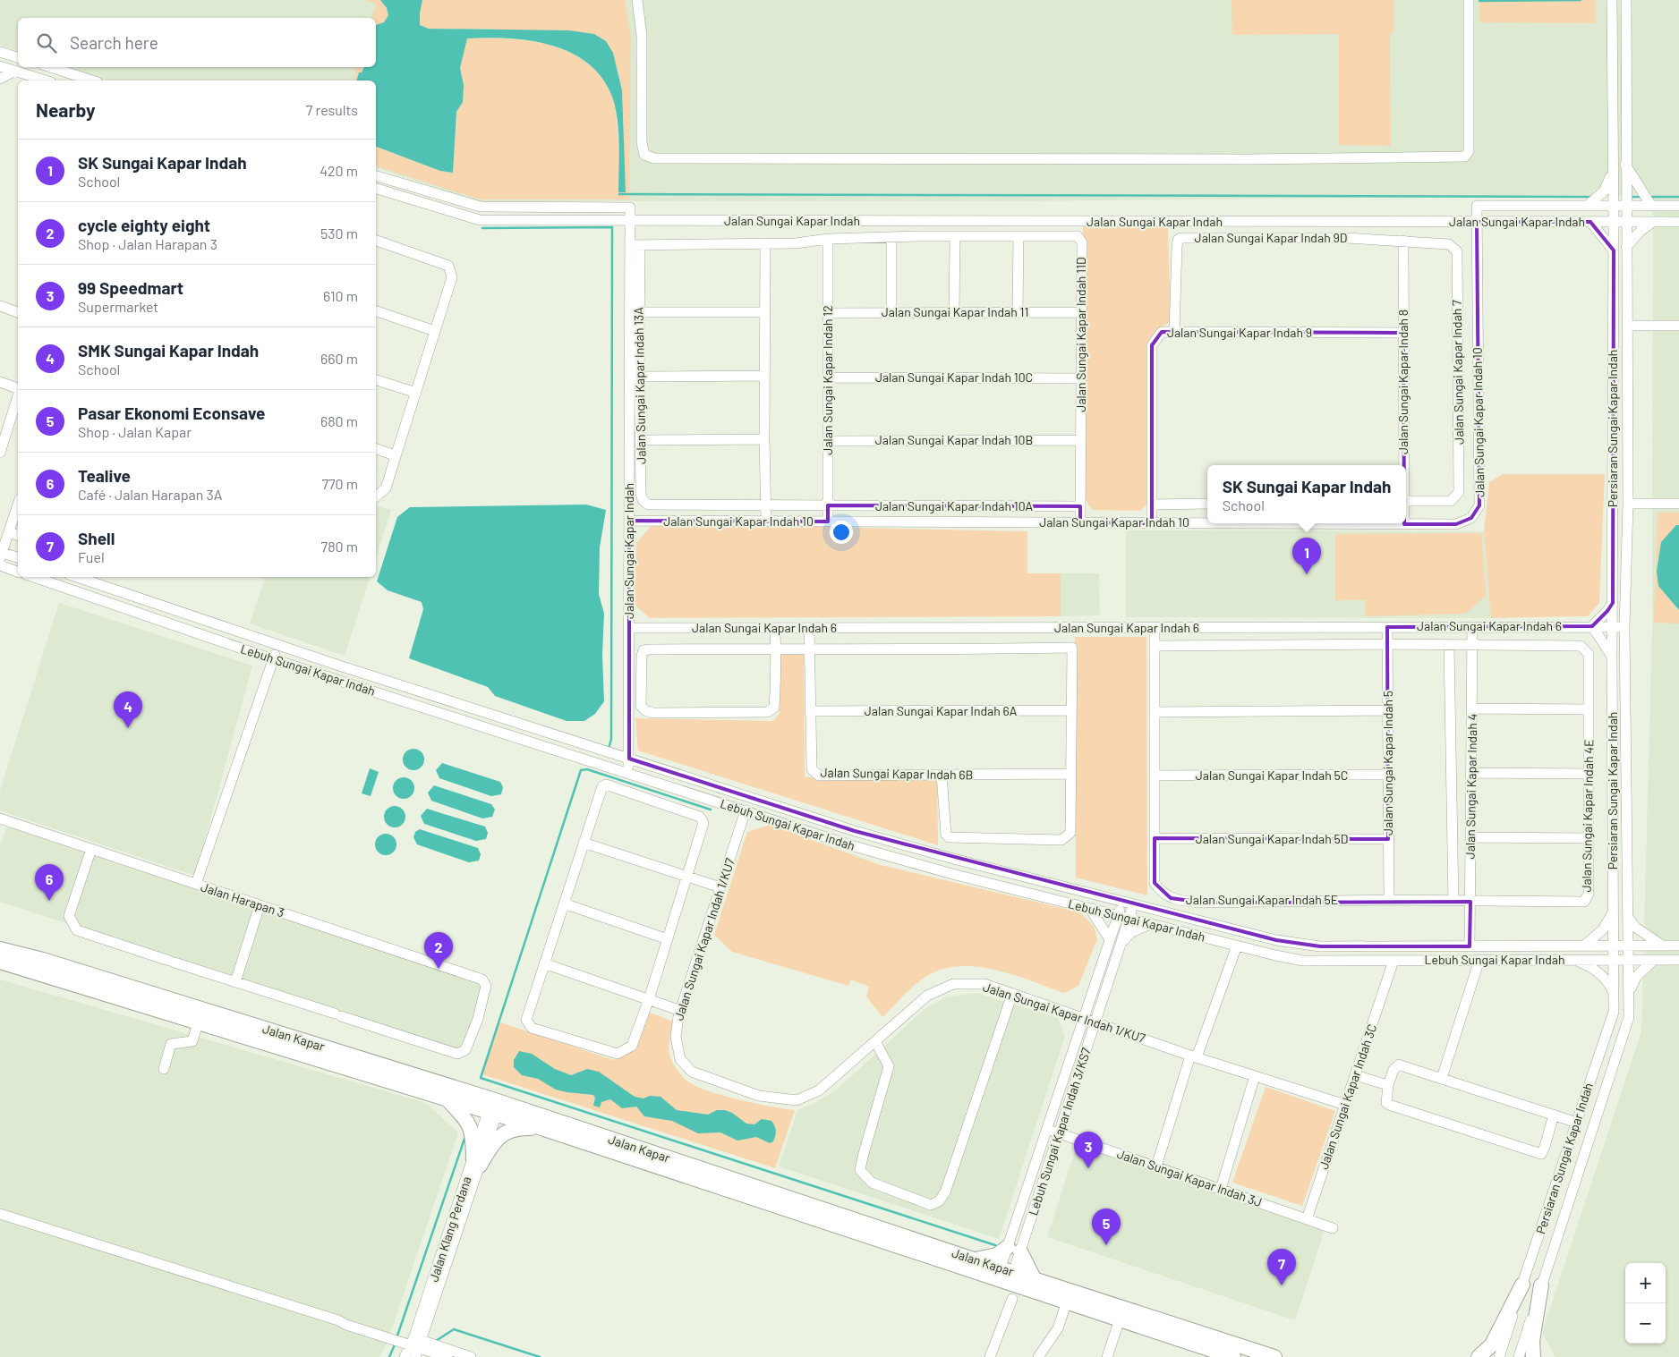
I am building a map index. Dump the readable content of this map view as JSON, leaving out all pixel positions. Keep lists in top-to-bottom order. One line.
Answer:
{"streets":{"highway":["Jalan Kapar"],"street":["Jalan Sungai Kapar Indah","Jalan Sungai Kapar Indah 9D","Jalan Sungai Kapar Indah 11","Jalan Sungai Kapar Indah 9","Jalan Sungai Kapar Indah 11D","Jalan Sungai Kapar Indah 7","Jalan Sungai Kapar Indah 10C","Jalan Sungai Kapar Indah 12","Jalan Sungai Kapar Indah 8","Jalan Sungai Kapar Indah 13A","Jalan Sungai Kapar Indah 10","Persiaran Sungai Kapar Indah","Jalan Sungai Kapar Indah 10B","Jalan Sungai Kapar Indah 10A","Jalan Sungai Kapar Indah 6","Lebuh Sungai Kapar Indah","Jalan Sungai Kapar Indah 6A","Jalan Sungai Kapar Indah 5","Jalan Sungai Kapar Indah 6B","Jalan Sungai Kapar Indah 5C","Jalan Sungai Kapar Indah 4","Jalan Sungai Kapar Indah 4E","Jalan Sungai Kapar Indah 5D","Jalan Harapan 3","Jalan Sungai Kapar Indah 5E","Jalan Sungai Kapar Indah 1/KU7","Jalan Sungai Kapar Indah 3C","Lebuh Sungai Kapar Indah 3/KS7","Jalan Sungai Kapar Indah 3J","Jalan Klang Perdana"]},"crossings":[["Jalan Sungai Kapar Indah","Jalan Sungai Kapar Indah 11D"],["Jalan Sungai Kapar Indah","Jalan Sungai Kapar Indah 13A"],["Jalan Sungai Kapar Indah","Jalan Sungai Kapar Indah 10"],["Jalan Sungai Kapar Indah","Persiaran Sungai Kapar Indah"],["Jalan Sungai Kapar Indah","Jalan Sungai Kapar Indah 6"],["Jalan Sungai Kapar Indah","Lebuh Sungai Kapar Indah"],["Jalan Sungai Kapar Indah 9D","Jalan Sungai Kapar Indah 9"],["Jalan Sungai Kapar Indah 9D","Jalan Sungai Kapar Indah 7"],["Jalan Sungai Kapar Indah 9D","Jalan Sungai Kapar Indah 8"],["Jalan Sungai Kapar Indah 11","Jalan Sungai Kapar Indah 11D"],["Jalan Sungai Kapar Indah 11","Jalan Sungai Kapar Indah 12"],["Jalan Sungai Kapar Indah 9","Jalan Sungai Kapar Indah 8"],["Jalan Sungai Kapar Indah 9","Jalan Sungai Kapar Indah 10"],["Jalan Sungai Kapar Indah 11D","Jalan Sungai Kapar Indah 10C"],["Jalan Sungai Kapar Indah 11D","Jalan Sungai Kapar Indah 12"],["Jalan Sungai Kapar Indah 11D","Jalan Sungai Kapar Indah 13A"],["Jalan Sungai Kapar Indah 11D","Jalan Sungai Kapar Indah 10"],["Jalan Sungai Kapar Indah 11D","Jalan Sungai Kapar Indah 10B"],["Jalan Sungai Kapar Indah 11D","Jalan Sungai Kapar Indah 10A"],["Jalan Sungai Kapar Indah 7","Jalan Sungai Kapar Indah 8"],["Jalan Sungai Kapar Indah 10C","Jalan Sungai Kapar Indah 12"],["Jalan Sungai Kapar Indah 12","Jalan Sungai Kapar Indah 13A"],["Jalan Sungai Kapar Indah 12","Jalan Sungai Kapar Indah 10"],["Jalan Sungai Kapar Indah 12","Jalan Sungai Kapar Indah 10B"],["Jalan Sungai Kapar Indah 12","Jalan Sungai Kapar Indah 10A"],["Jalan Sungai Kapar Indah 13A","Jalan Sungai Kapar Indah 10A"],["Persiaran Sungai Kapar Indah","Jalan Sungai Kapar Indah 6"],["Persiaran Sungai Kapar Indah","Lebuh Sungai Kapar Indah"],["Jalan Sungai Kapar Indah 6","Jalan Sungai Kapar Indah 6A"],["Jalan Sungai Kapar Indah 6","Jalan Sungai Kapar Indah 5"],["Jalan Sungai Kapar Indah 6","Jalan Sungai Kapar Indah 6B"],["Jalan Sungai Kapar Indah 6","Jalan Sungai Kapar Indah 4"],["Jalan Sungai Kapar Indah 6","Jalan Sungai Kapar Indah 5E"],["Lebuh Sungai Kapar Indah","Jalan Sungai Kapar Indah 4"],["Lebuh Sungai Kapar Indah","Jalan Sungai Kapar Indah 1/KU7"],["Lebuh Sungai Kapar Indah","Jalan Sungai Kapar Indah 3C"],["Lebuh Sungai Kapar Indah","Lebuh Sungai Kapar Indah 3/KS7"],["Jalan Sungai Kapar Indah 6A","Jalan Sungai Kapar Indah 6B"],["Jalan Sungai Kapar Indah 5","Jalan Sungai Kapar Indah 5C"],["Jalan Sungai Kapar Indah 5","Jalan Sungai Kapar Indah 5D"],["Jalan Sungai Kapar Indah 5","Jalan Sungai Kapar Indah 5E"],["Jalan Sungai Kapar Indah 5C","Jalan Sungai Kapar Indah 5E"],["Jalan Sungai Kapar Indah 4","Jalan Sungai Kapar Indah 4E"],["Jalan Sungai Kapar Indah 4","Jalan Sungai Kapar Indah 5E"],["Jalan Sungai Kapar Indah 4E","Jalan Sungai Kapar Indah 5E"],["Jalan Sungai Kapar Indah 5D","Jalan Sungai Kapar Indah 5E"],["Jalan Sungai Kapar Indah 1/KU7","Jalan Sungai Kapar Indah 3C"],["Jalan Sungai Kapar Indah 1/KU7","Lebuh Sungai Kapar Indah 3/KS7"],["Jalan Kapar","Lebuh Sungai Kapar Indah 3/KS7"],["Jalan Kapar","Jalan Klang Perdana"],["Jalan Sungai Kapar Indah 3C","Jalan Sungai Kapar Indah 3J"],["Lebuh Sungai Kapar Indah 3/KS7","Jalan Sungai Kapar Indah 3J"]],"page":{"search":"Search here","heading":["Nearby","7 results"],"list":[{"mark":"1","name":"SK Sungai Kapar Indah","note":"School","value":"420 m"},{"mark":"2","name":"cycle eighty eight","note":"Shop · Jalan Harapan 3","value":"530 m"},{"mark":"3","name":"99 Speedmart","note":"Supermarket","value":"610 m"},{"mark":"4","name":"SMK Sungai Kapar Indah","note":"School","value":"660 m"},{"mark":"5","name":"Pasar Ekonomi Econsave","note":"Shop · Jalan Kapar","value":"680 m"},{"mark":"6","name":"Tealive","note":"Café · Jalan Harapan 3A","value":"770 m"},{"mark":"7","name":"Shell","note":"Fuel","value":"780 m"}],"popup":["SK Sungai Kapar Indah","School"],"pins":["1","4","6","2","3","5","7"],"map_buttons":["+","−"]}}
